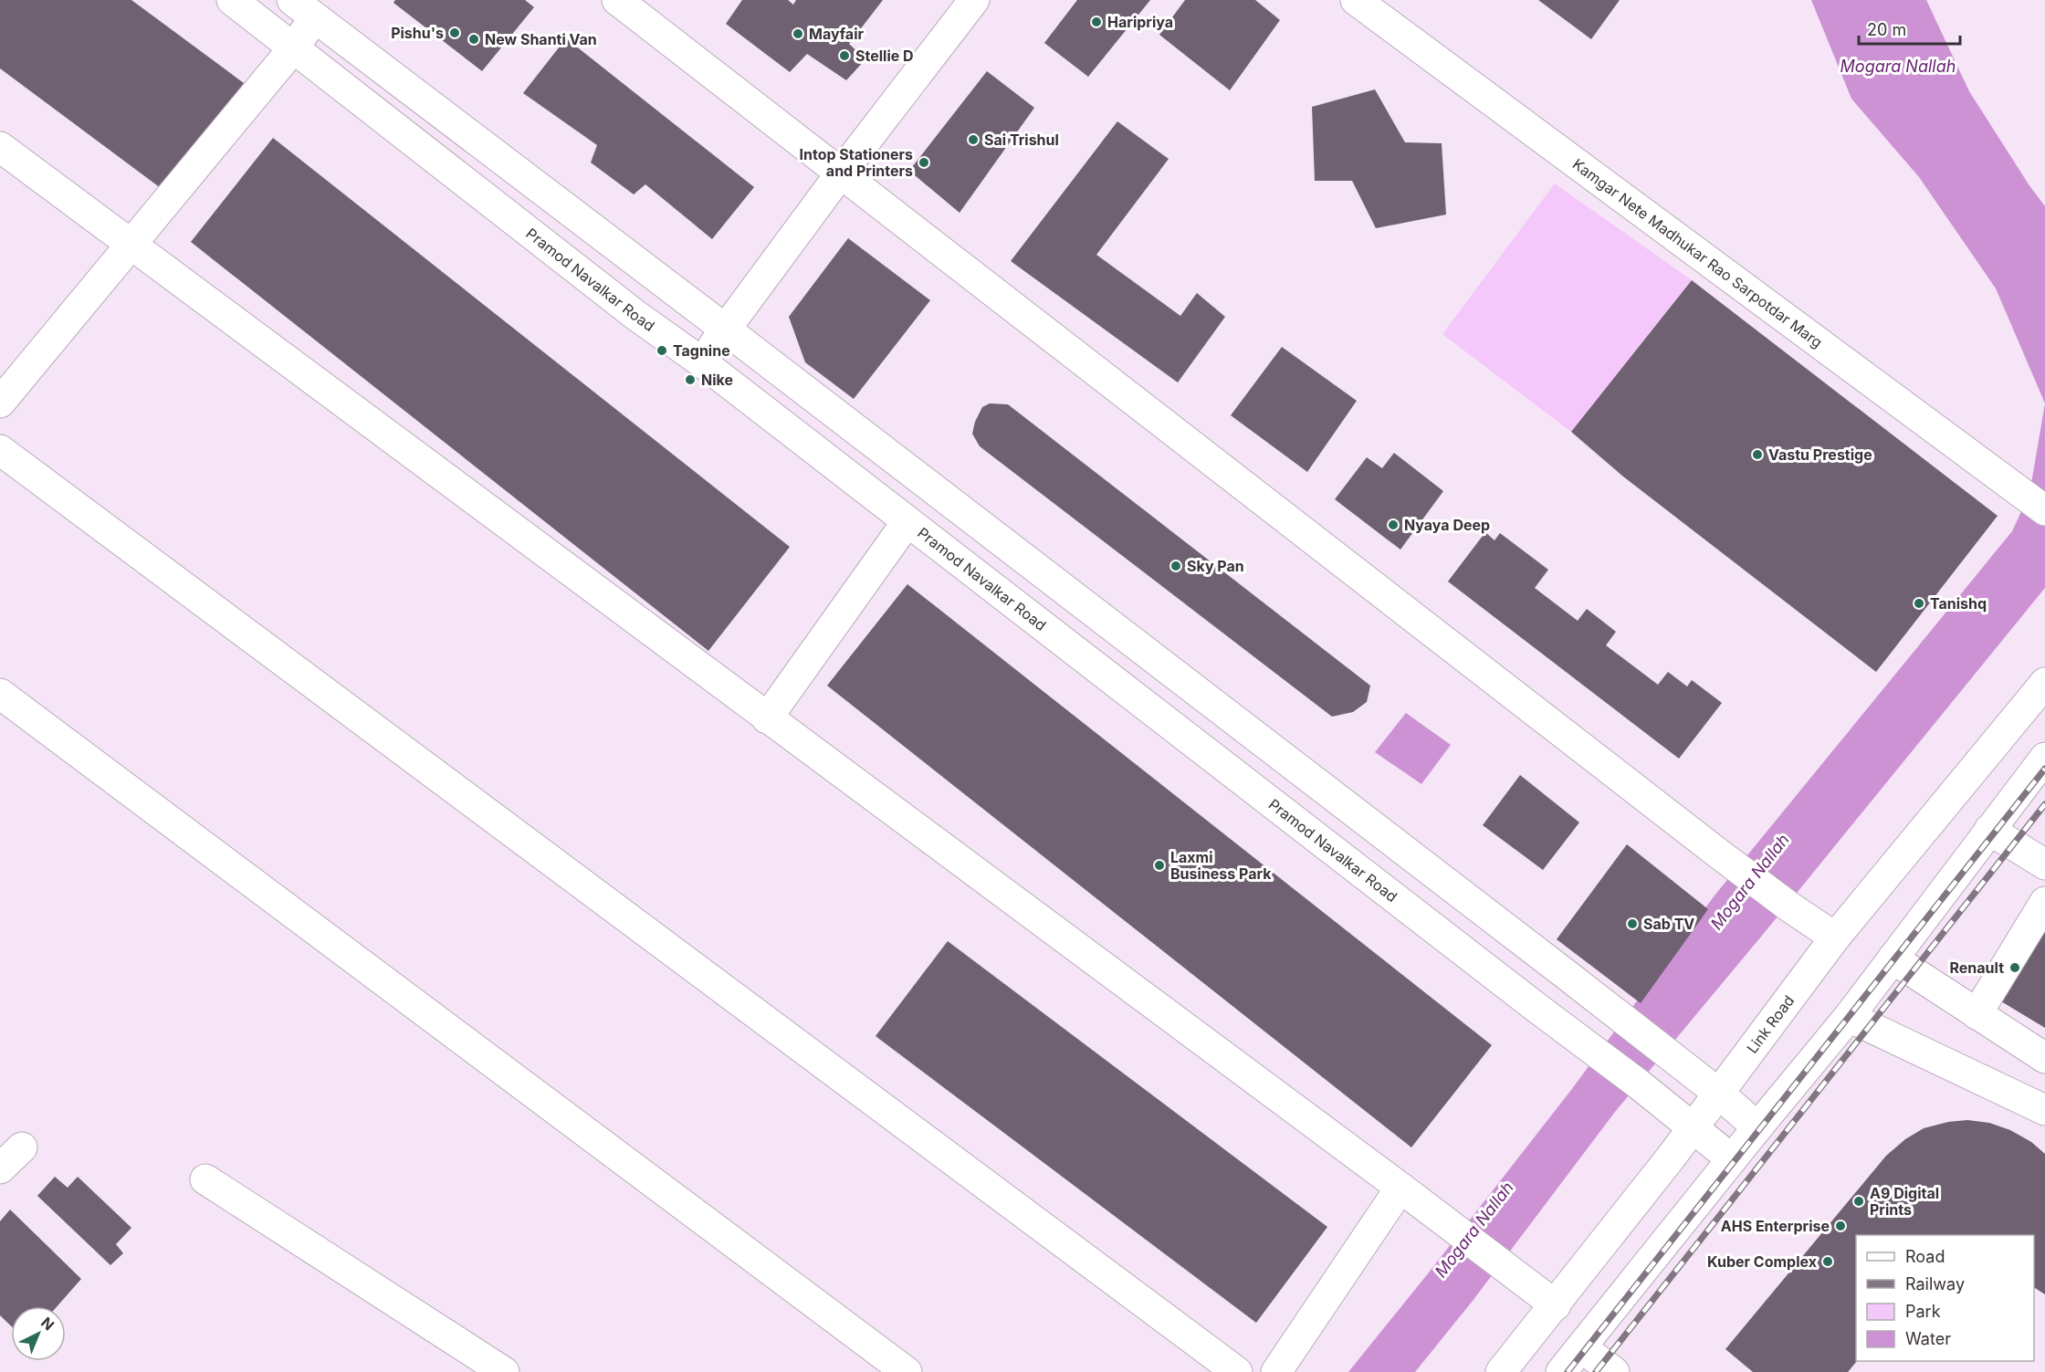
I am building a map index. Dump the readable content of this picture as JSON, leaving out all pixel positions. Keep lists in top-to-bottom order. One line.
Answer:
{"streets":{"street":["Kamgar Nete Madhukar Rao Sarpotdar Marg","Pramod Navalkar Road","Link Road"]},"crossings":[["Pramod Navalkar Road","Link Road"]],"water":["Mogara Nallah"],"places":["Haripriya","Pishu's","Mayfair","New Shanti Van","Stellie D","Sai Trishul","Intop Stationers and Printers","Tagnine","Nike","Vastu Prestige","Nyaya Deep","Sky Pan","Tanishq","Laxmi Business Park","Sab TV","Renault","A9 Digital Prints","AHS Enterprise","Kuber Complex"],"legend":["Road","Railway","Park","Water"],"scale_bar":"20 m","north":"top right"}
